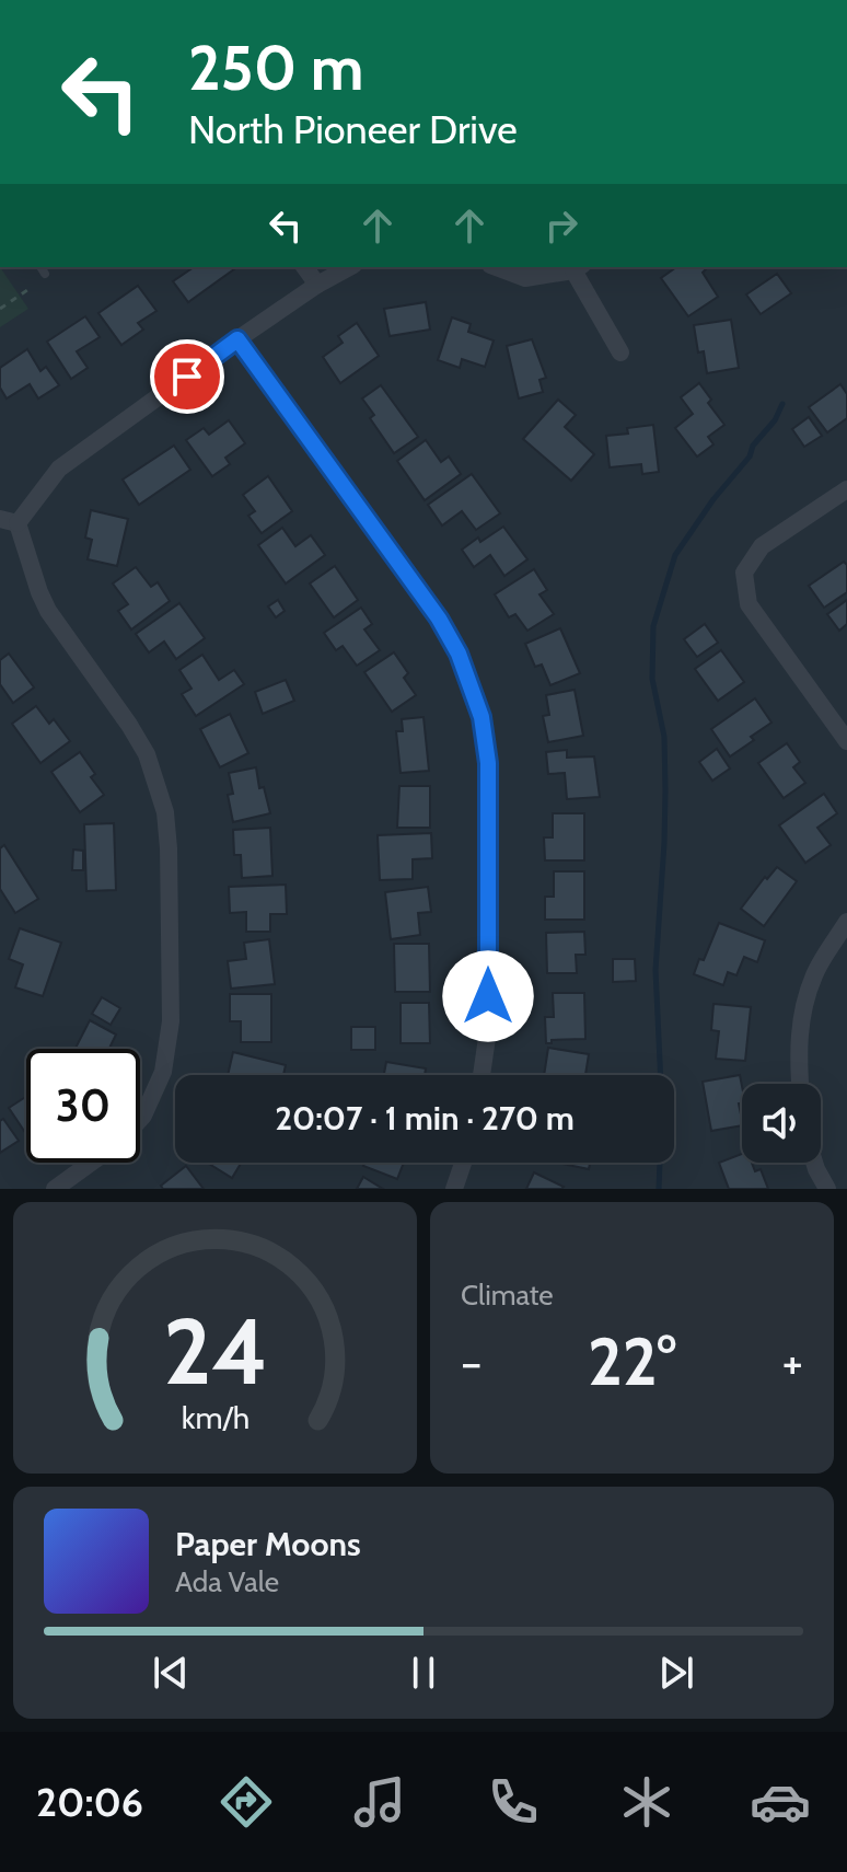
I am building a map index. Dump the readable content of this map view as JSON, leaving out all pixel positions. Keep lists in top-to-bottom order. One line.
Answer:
{"page":{"turn":["250 m","North Pioneer Drive"],"limit":"30","trip":"20:07 · 1 min · 270 m","tile":"Climate","heat":["−","22°","+"],"song":["Paper Moons","Ada Vale"],"tabs":"20:06","gauge":["24","km/h"]}}
